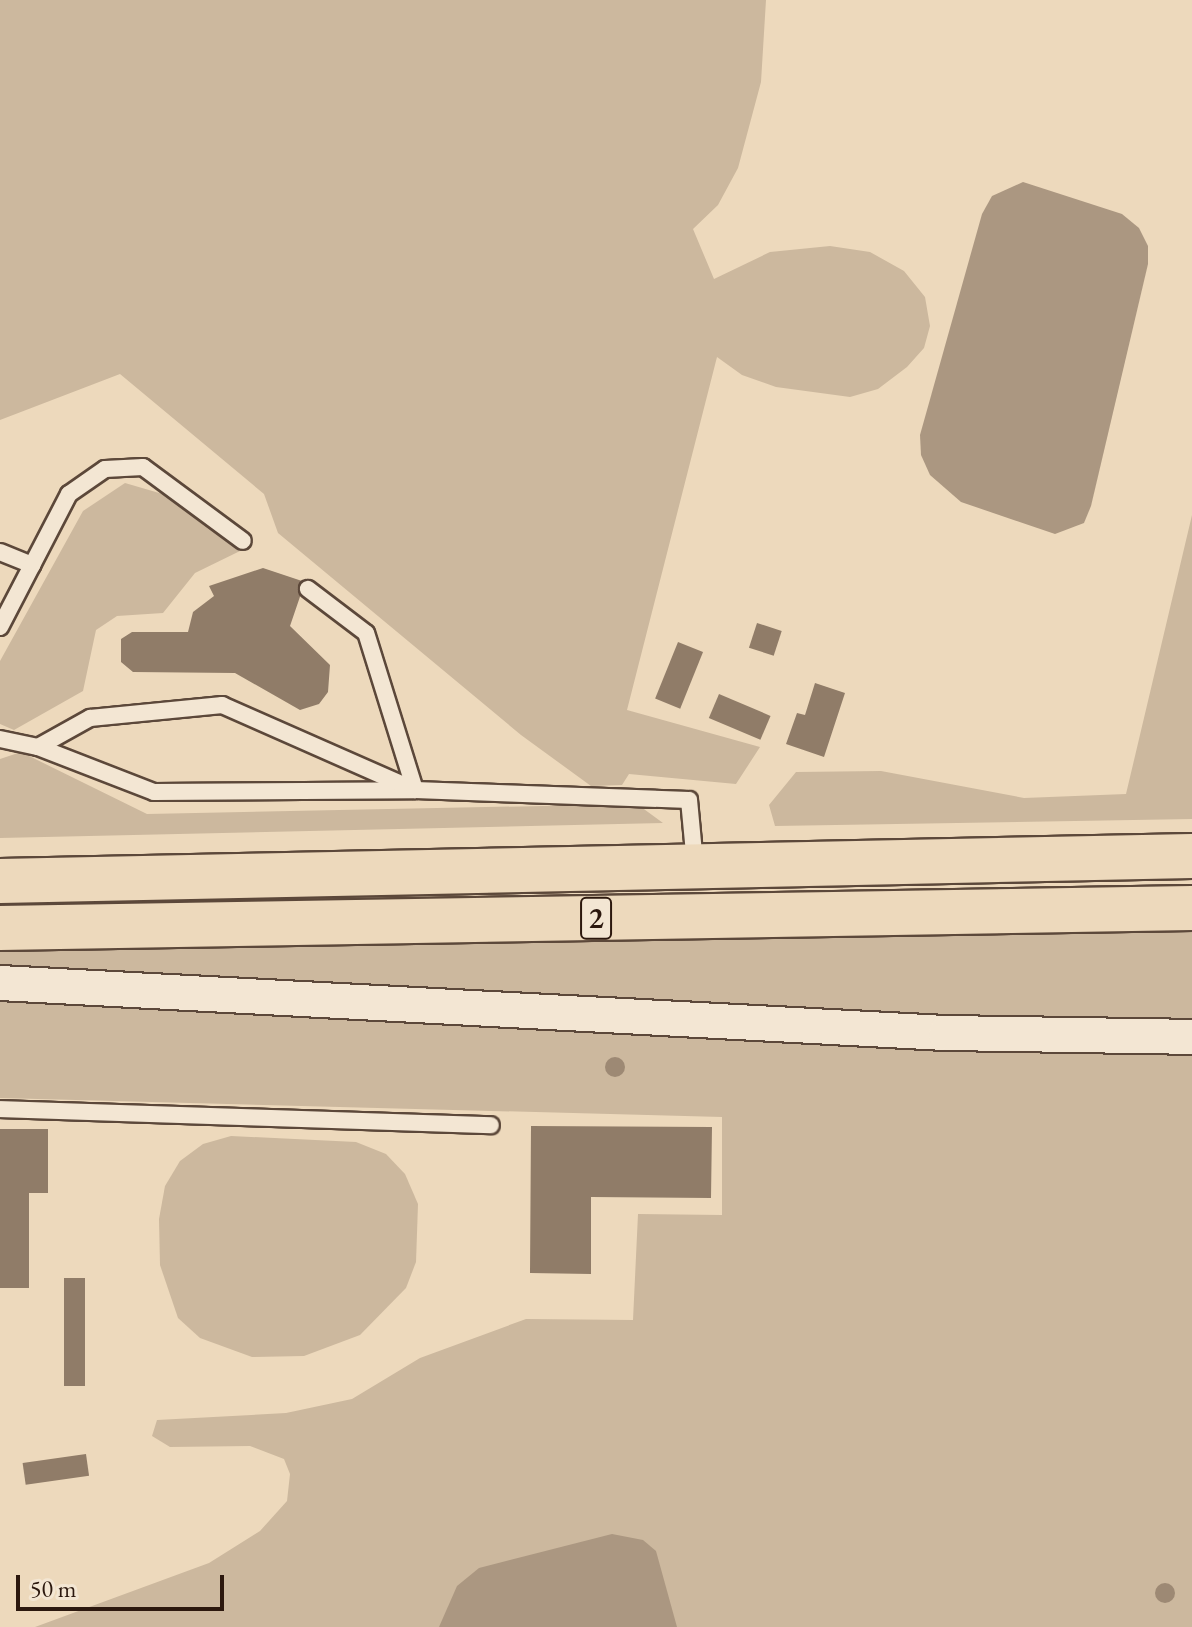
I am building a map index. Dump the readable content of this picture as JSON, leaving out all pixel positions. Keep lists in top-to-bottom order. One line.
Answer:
{"streets":{"highway":["2"]},"scale_bar":"50 m"}
